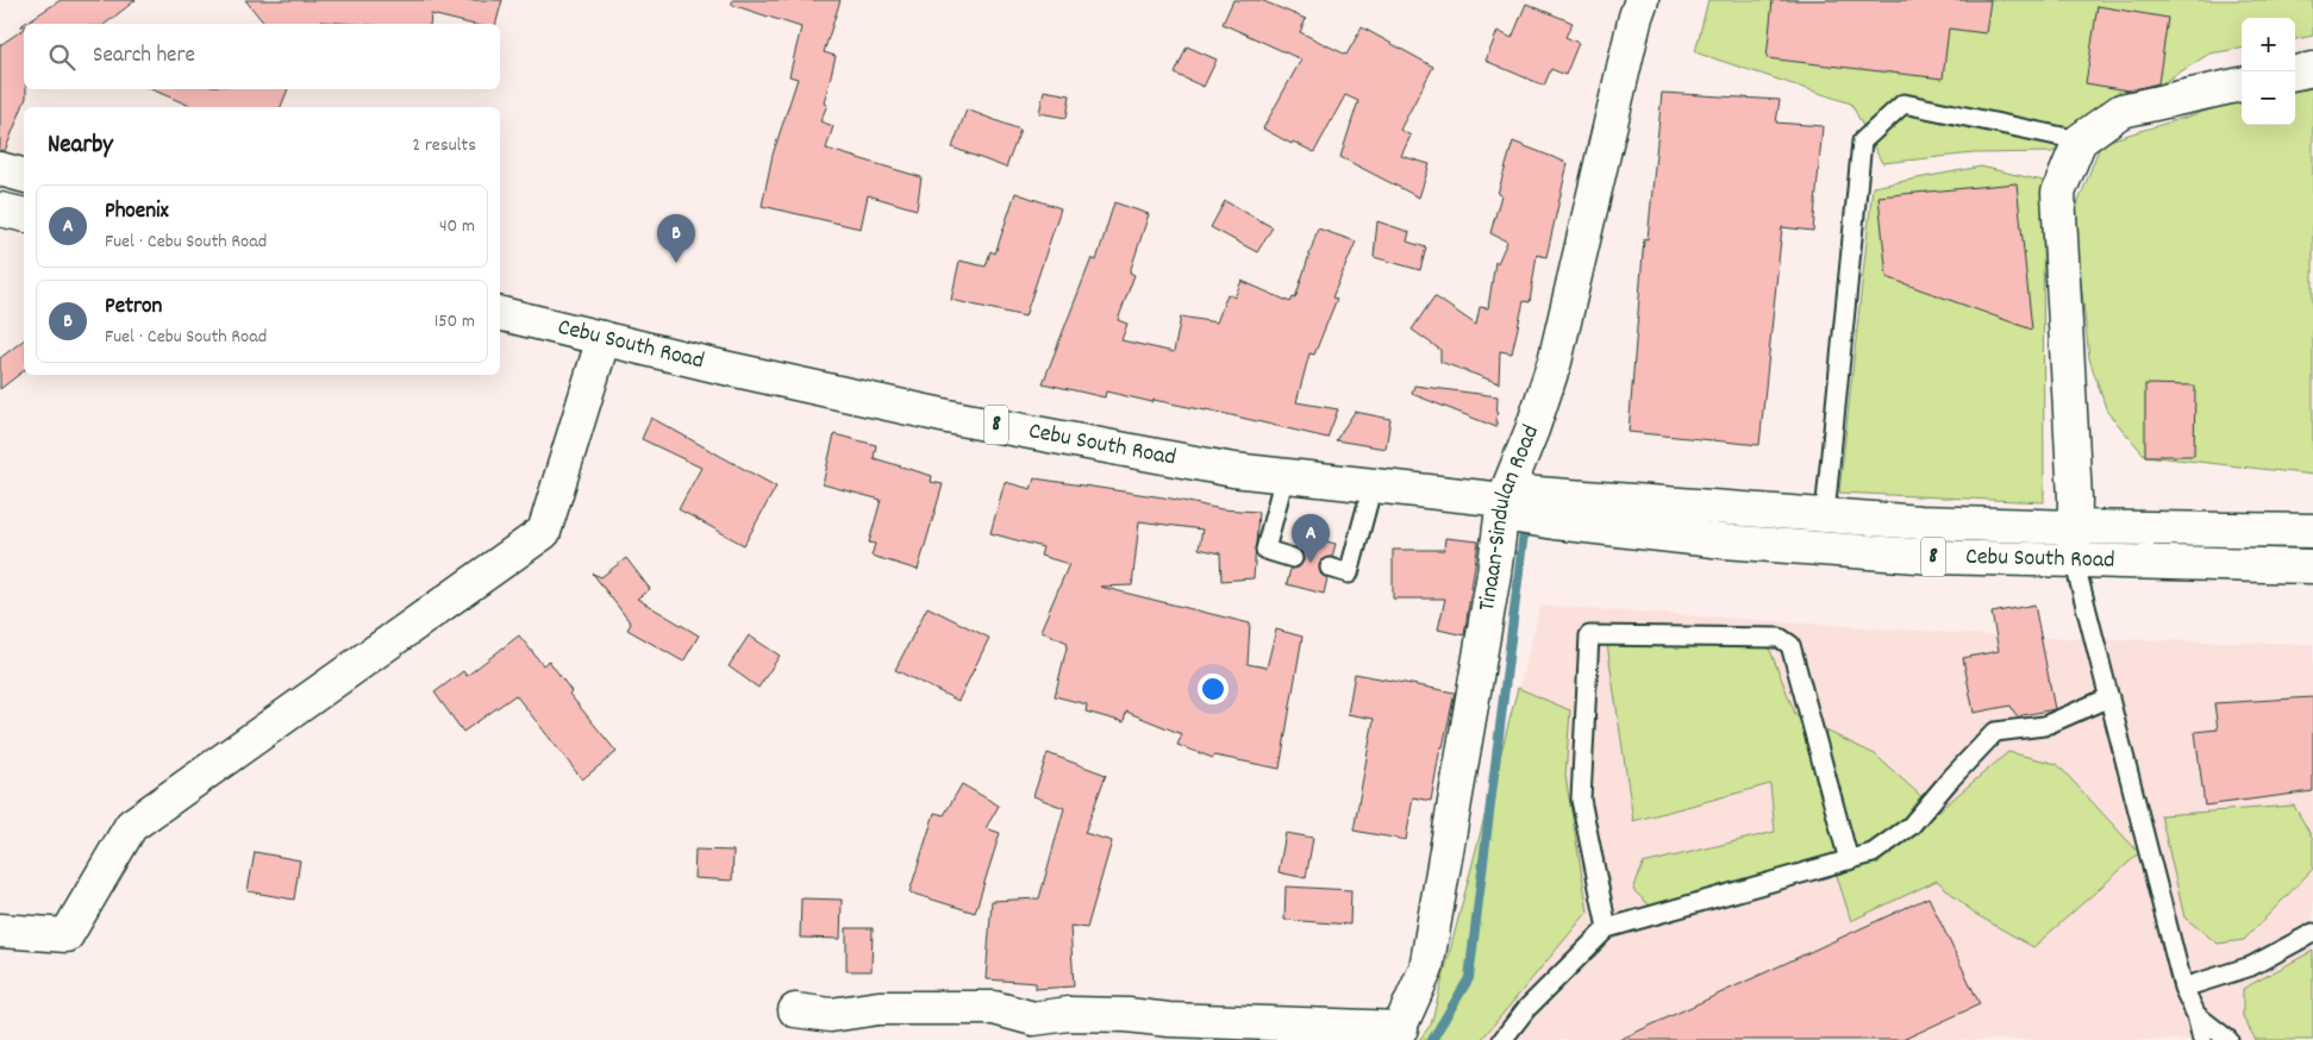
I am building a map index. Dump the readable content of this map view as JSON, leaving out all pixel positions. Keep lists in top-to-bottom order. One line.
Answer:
{"streets":{"main road":["Cebu South Road","8","Tinaan-Sindulan Road"]},"crossings":[["Cebu South Road","8"],["Cebu South Road","Tinaan-Sindulan Road"],["8","Tinaan-Sindulan Road"]],"page":{"map_buttons":["+","−"],"search":"Search here","heading":["Nearby","2 results"],"list":[{"mark":"A","name":"Phoenix","note":"Fuel · Cebu South Road","value":"40 m"},{"mark":"B","name":"Petron","note":"Fuel · Cebu South Road","value":"150 m"}],"pins":["B","A"]}}
